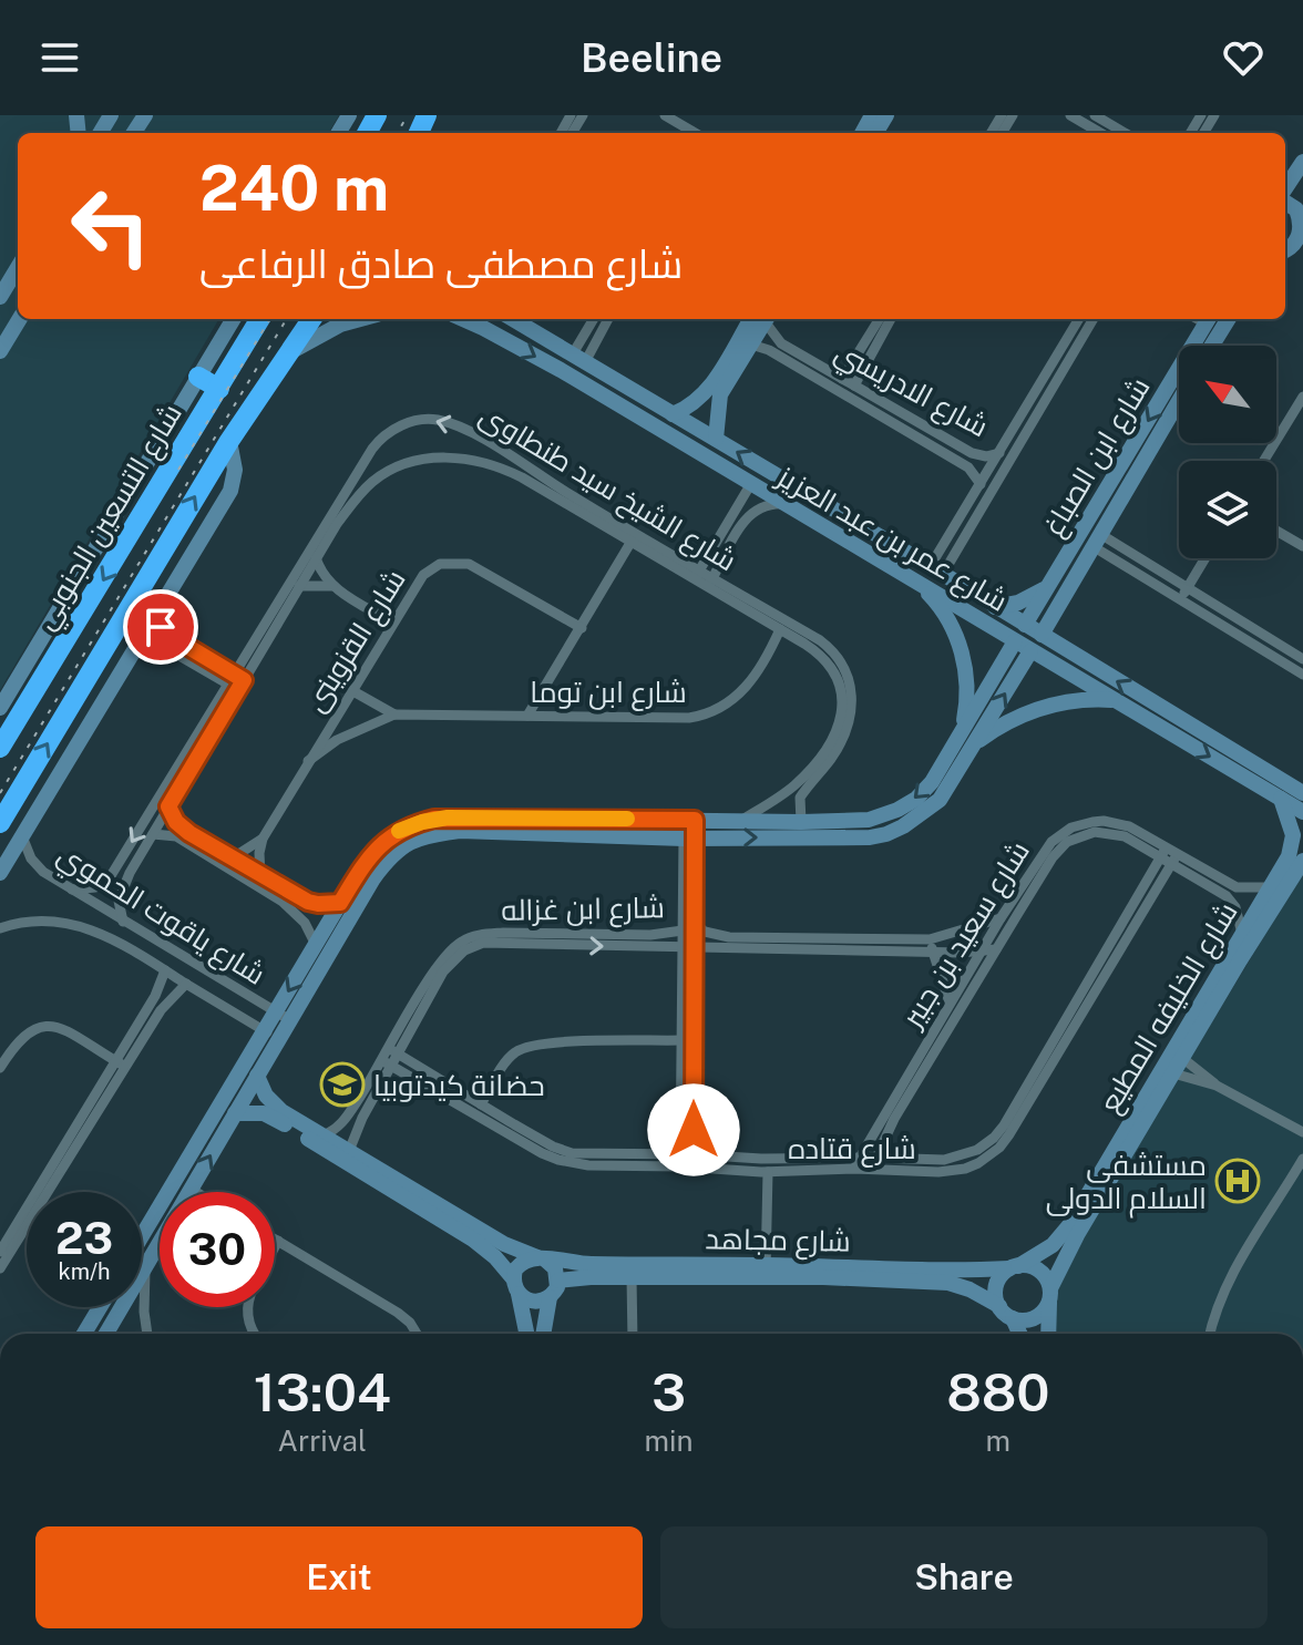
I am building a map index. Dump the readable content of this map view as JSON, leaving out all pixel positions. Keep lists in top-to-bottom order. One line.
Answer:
{"streets":{"highway":["شارع التسعين الجنوبي"],"street":["شارع الادريسي","شارع ابن الصباغ","شارع الشيخ سيد طنطاوى","شارع عمر بن عبد العزيز","شارع القزوينى","شارع ابن توما","شارع ابن غزاله","شارع ياقوت الحموي","شارع سعيد بن جبير","شارع الخليفه المطيع","شارع قتاده","شارع مجاهد"]},"crossings":[["شارع ابن الصباغ","شارع عمر بن عبد العزيز"],["شارع الشيخ سيد طنطاوى","شارع ابن توما"],["شارع الشيخ سيد طنطاوى","شارع ياقوت الحموي"],["شارع عمر بن عبد العزيز","شارع الخليفه المطيع"],["شارع القزوينى","شارع ابن توما"],["شارع ابن غزاله","شارع سعيد بن جبير"],["شارع ابن غزاله","شارع قتاده"],["شارع ابن غزاله","شارع مجاهد"],["شارع سعيد بن جبير","شارع الخليفه المطيع"],["شارع سعيد بن جبير","شارع قتاده"],["شارع الخليفه المطيع","شارع مجاهد"]],"places":{"school or university":["حضانة كيدتوبيا"],"hospital":["مستشفى السلام الدولى"]},"north":"top left","page":{"header":"Beeline","turn":["240 m","شارع مصطفى صادق الرفاعى"],"speed":"23 km/h","limit":"30","eta":["13:04","Arrival","3","min","880","m"],"buttons":["Exit","Share"]}}
